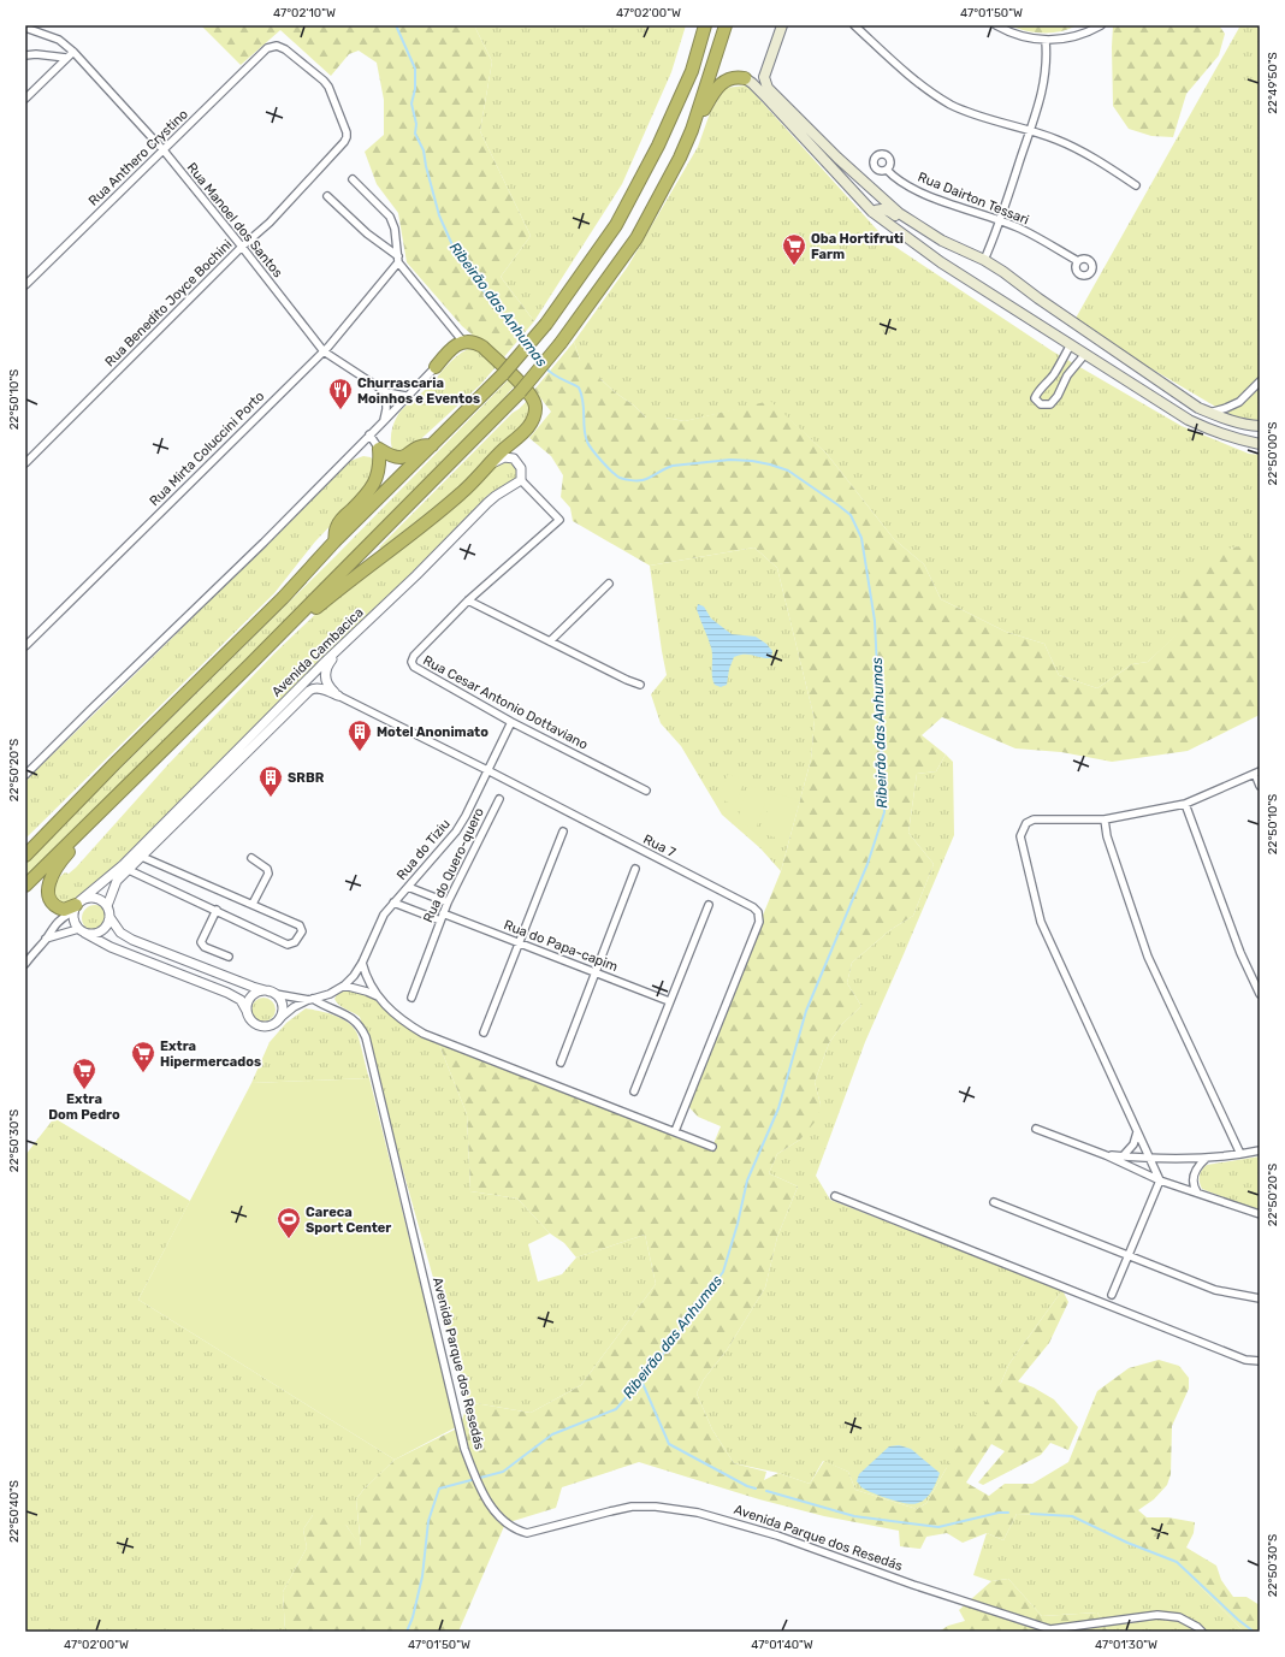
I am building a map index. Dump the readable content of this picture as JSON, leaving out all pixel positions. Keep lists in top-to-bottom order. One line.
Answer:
{"streets":{"street":["Rua Anthero Crystino","Rua Dairton Tessari","Rua Manoel dos Santos","Rua Benedito Joyce Bochini","Rua Mirta Coluccini Porto","Avenida Cambacica","Rua Cesar Antonio Dottaviano","Rua 7","Rua do Tiziu","Rua do Quero-quero","Rua do Papa-capim","Avenida Parque dos Resedás"]},"crossings":[["Rua Anthero Crystino","Rua Manoel dos Santos"],["Rua Anthero Crystino","Rua Benedito Joyce Bochini"],["Rua Manoel dos Santos","Rua Benedito Joyce Bochini"],["Rua Manoel dos Santos","Rua Mirta Coluccini Porto"],["Avenida Cambacica","Rua Cesar Antonio Dottaviano"],["Avenida Cambacica","Rua 7"],["Rua Cesar Antonio Dottaviano","Rua do Tiziu"],["Rua 7","Rua do Tiziu"],["Rua do Tiziu","Avenida Parque dos Resedás"],["Rua do Quero-quero","Rua do Papa-capim"]],"water":["Ribeirão das Anhumas"],"places":{"supermarket":["Oba Hortifruti Farm","Extra Hipermercados","Extra Dom Pedro"],"restaurant":["Churrascaria Moinhos e Eventos"],"building":["Motel Anonimato","SRBR"],"sports":["Careca Sport Center"]},"coordinates":["47°02'10\"W","47°02'00\"W","47°01'50\"W","22°49'50\"S","22°50'10\"S","22°50'00\"S","22°50'20\"S","22°50'30\"S","22°50'40\"S","47°01'40\"W","47°01'30\"W"]}
